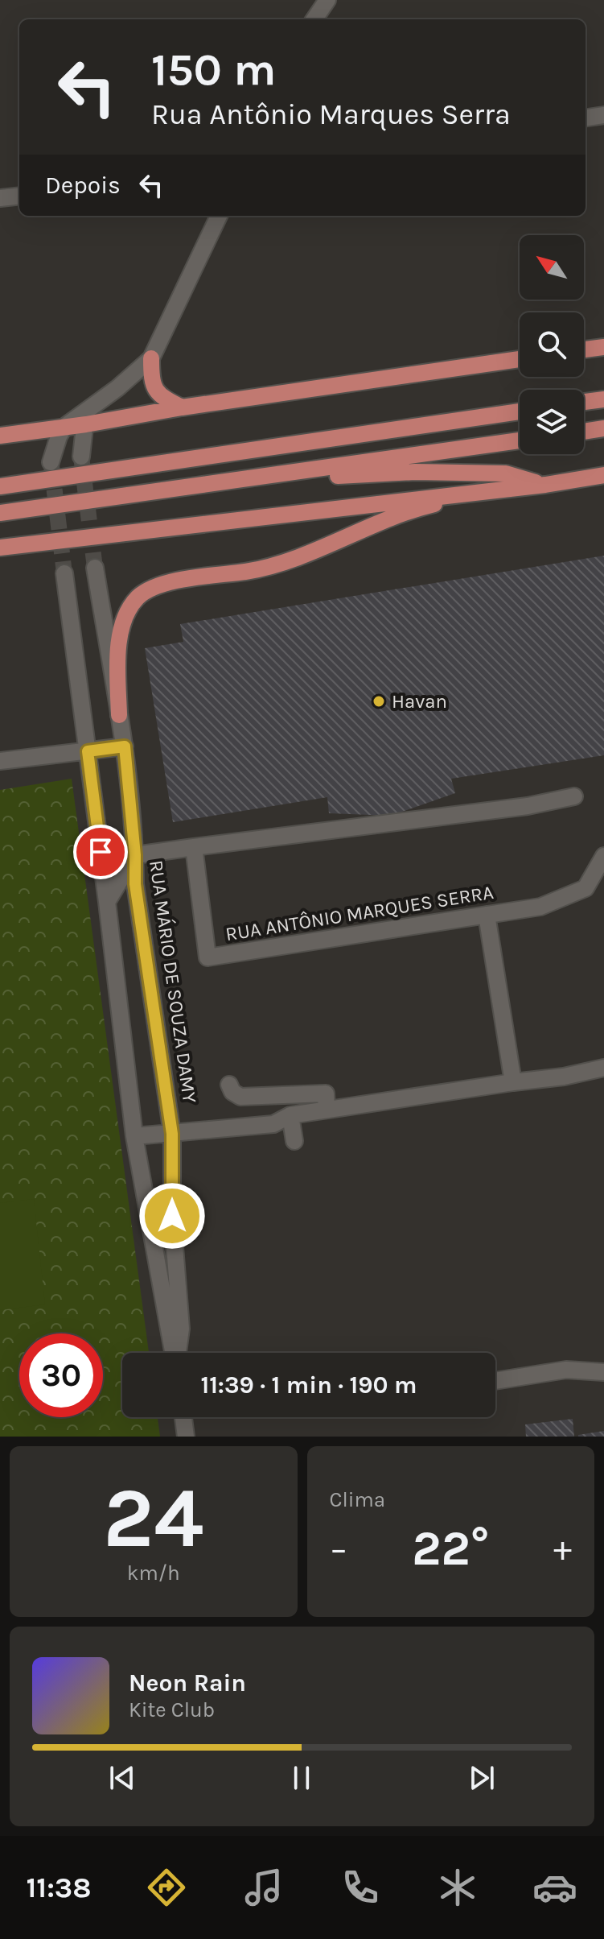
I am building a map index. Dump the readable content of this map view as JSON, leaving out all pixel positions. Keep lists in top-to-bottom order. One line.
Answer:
{"streets":{"street":["RUA ANTÔNIO MARQUES SERRA","RUA MÁRIO DE SOUZA DAMY"]},"places":["Havan"],"north":"top left","page":{"turn":["150 m","Rua Antônio Marques Serra"],"then":"Depois","limit":"30","trip":"11:39 · 1 min · 190 m","tile":[["24","km/h"],"Clima"],"heat":["−","22°","+"],"song":["Neon Rain","Kite Club"],"tabs":"11:38"}}
